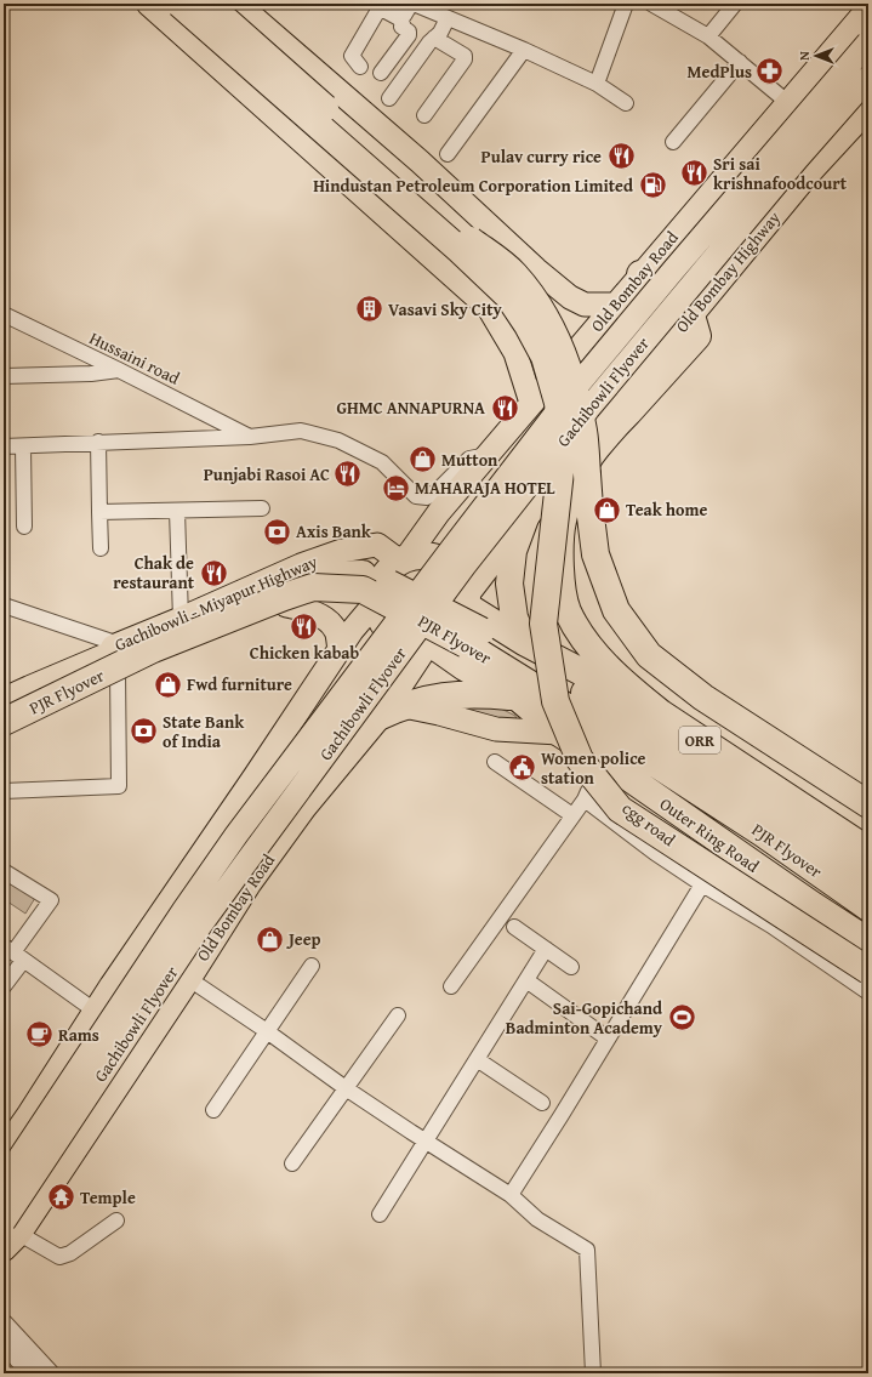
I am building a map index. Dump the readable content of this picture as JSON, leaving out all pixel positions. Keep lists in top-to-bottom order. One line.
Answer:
{"streets":{"highway":["PJR Flyover","ORR","Outer Ring Road"],"main road":["Old Bombay Highway","Old Bombay Road","Gachibowli Flyover","Gachibowli - Miyapur Highway"],"street":["Hussaini road","cgg road"]},"crossings":[["Old Bombay Highway","Old Bombay Road"],["Old Bombay Highway","Gachibowli - Miyapur Highway"],["Old Bombay Highway","ORR"],["Old Bombay Highway","Outer Ring Road"],["Old Bombay Road","Gachibowli Flyover"],["Old Bombay Road","Gachibowli - Miyapur Highway"],["Old Bombay Road","ORR"],["Old Bombay Road","Outer Ring Road"],["Gachibowli - Miyapur Highway","ORR"],["Gachibowli - Miyapur Highway","Outer Ring Road"],["ORR","Outer Ring Road"]],"places":{"pharmacy":["MedPlus"],"restaurant":["Pulav curry rice","Sri sai krishnafoodcourt","GHMC ANNAPURNA","Punjabi Rasoi AC","Chak de restaurant","Chicken kabab"],"fuel station":["Hindustan Petroleum Corporation Limited"],"building":["Vasavi Sky City"],"shop":["Mutton","Teak home","Fwd furniture","Jeep"],"hotel":["MAHARAJA HOTEL"],"bank":["Axis Bank","State Bank of India"],"public building":["Women police station"],"sports":["Sai-Gopichand Badminton Academy"],"cafe":["Rams"],"temple":["Temple"]},"north":"left"}
